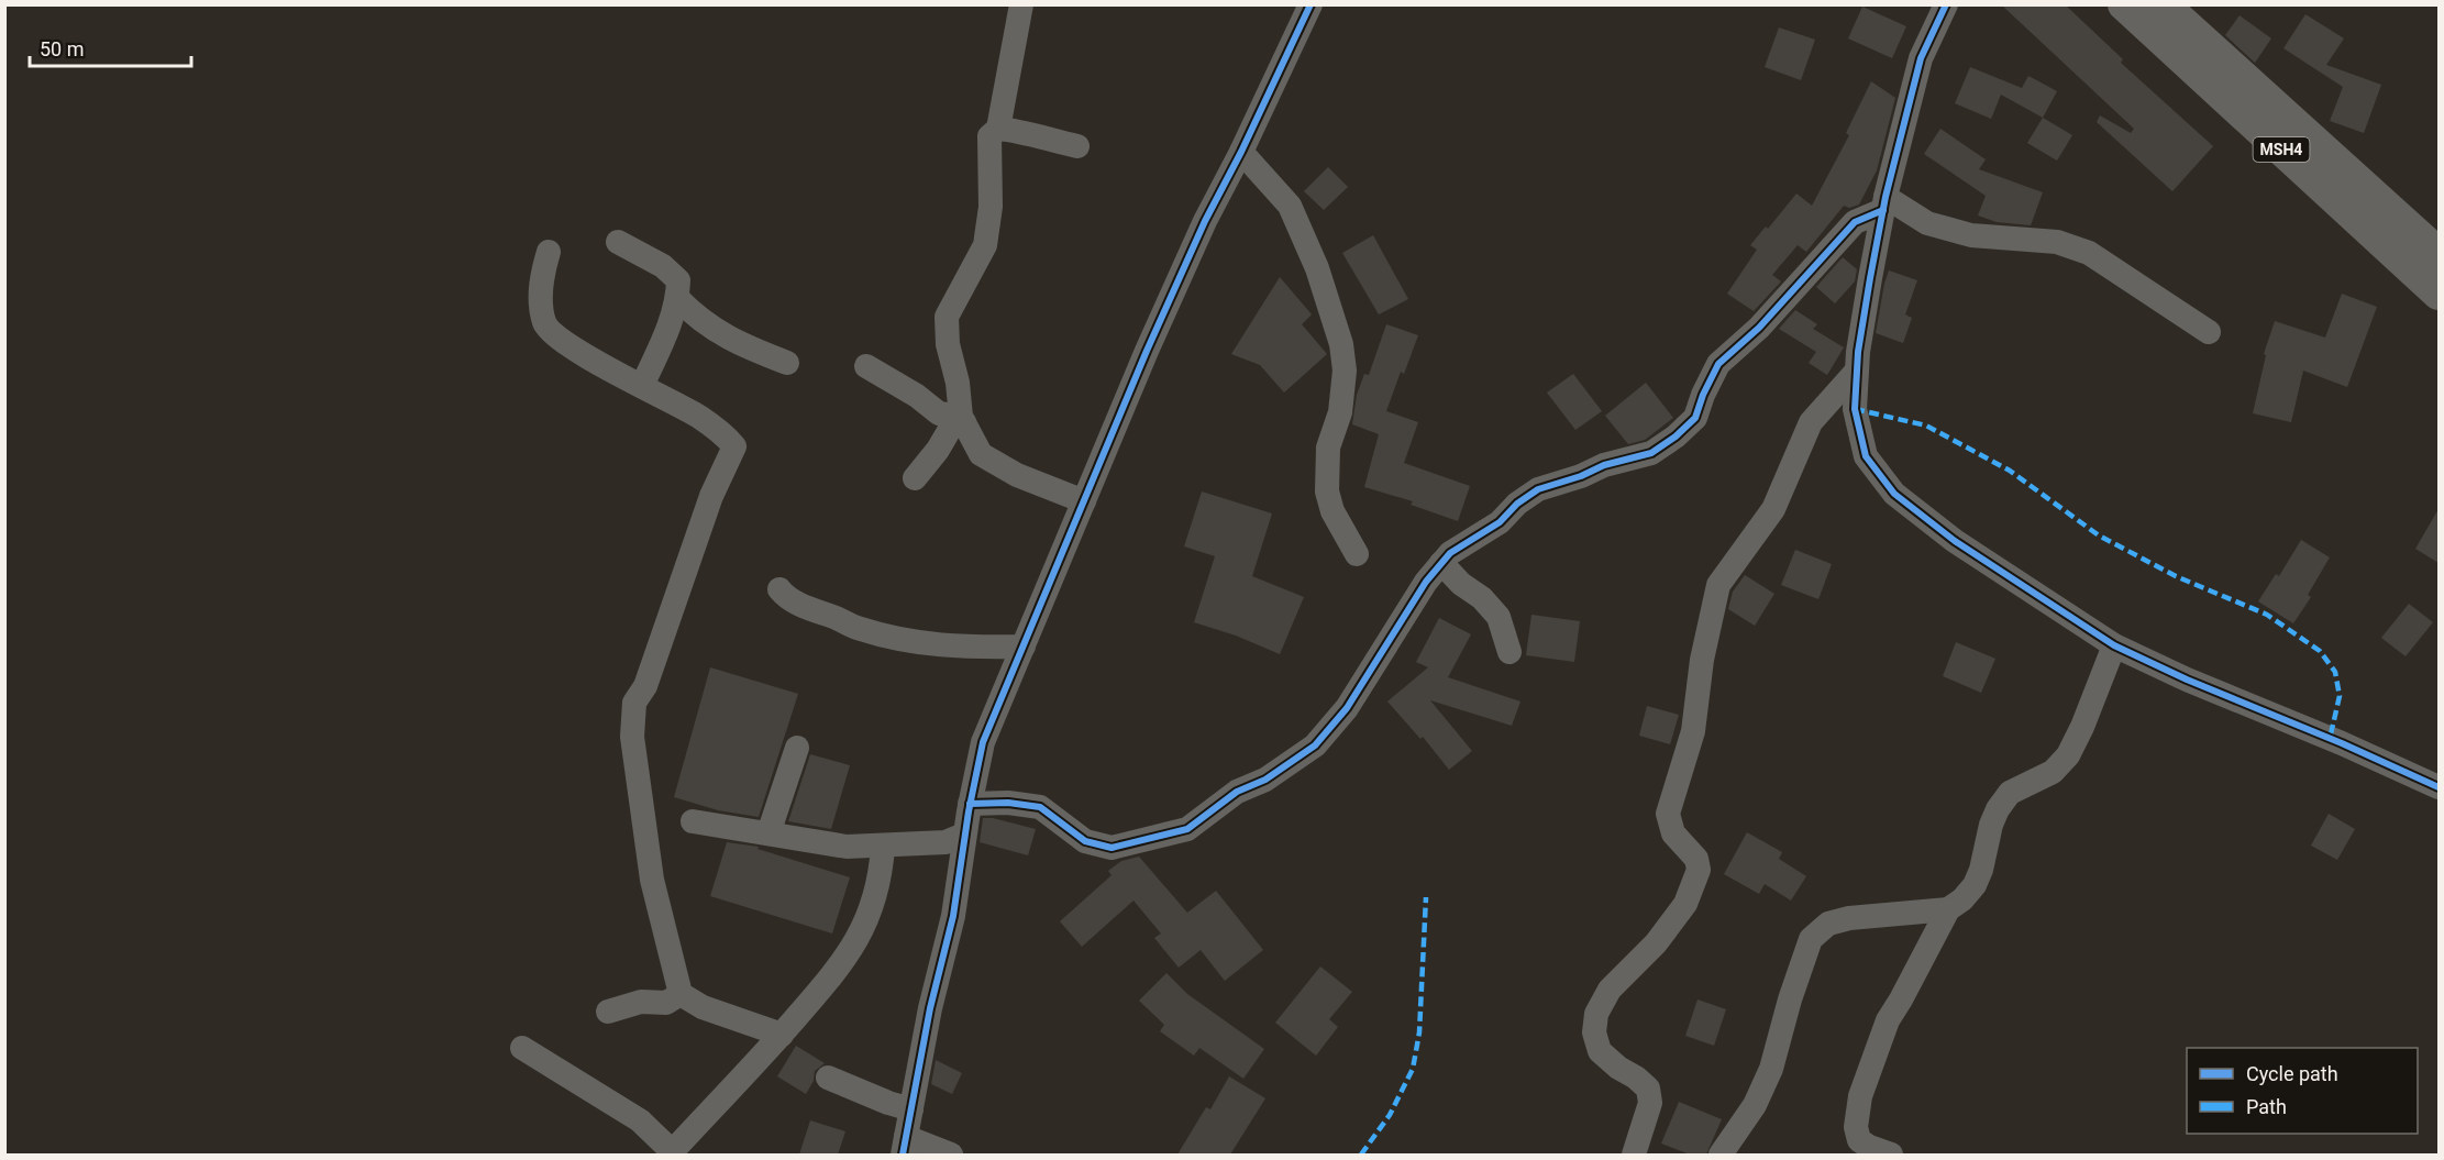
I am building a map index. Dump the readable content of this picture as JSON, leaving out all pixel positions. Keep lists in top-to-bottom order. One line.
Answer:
{"streets":{"main road":["MSH4"]},"legend":["Cycle path","Path"],"scale_bar":"50 m"}
